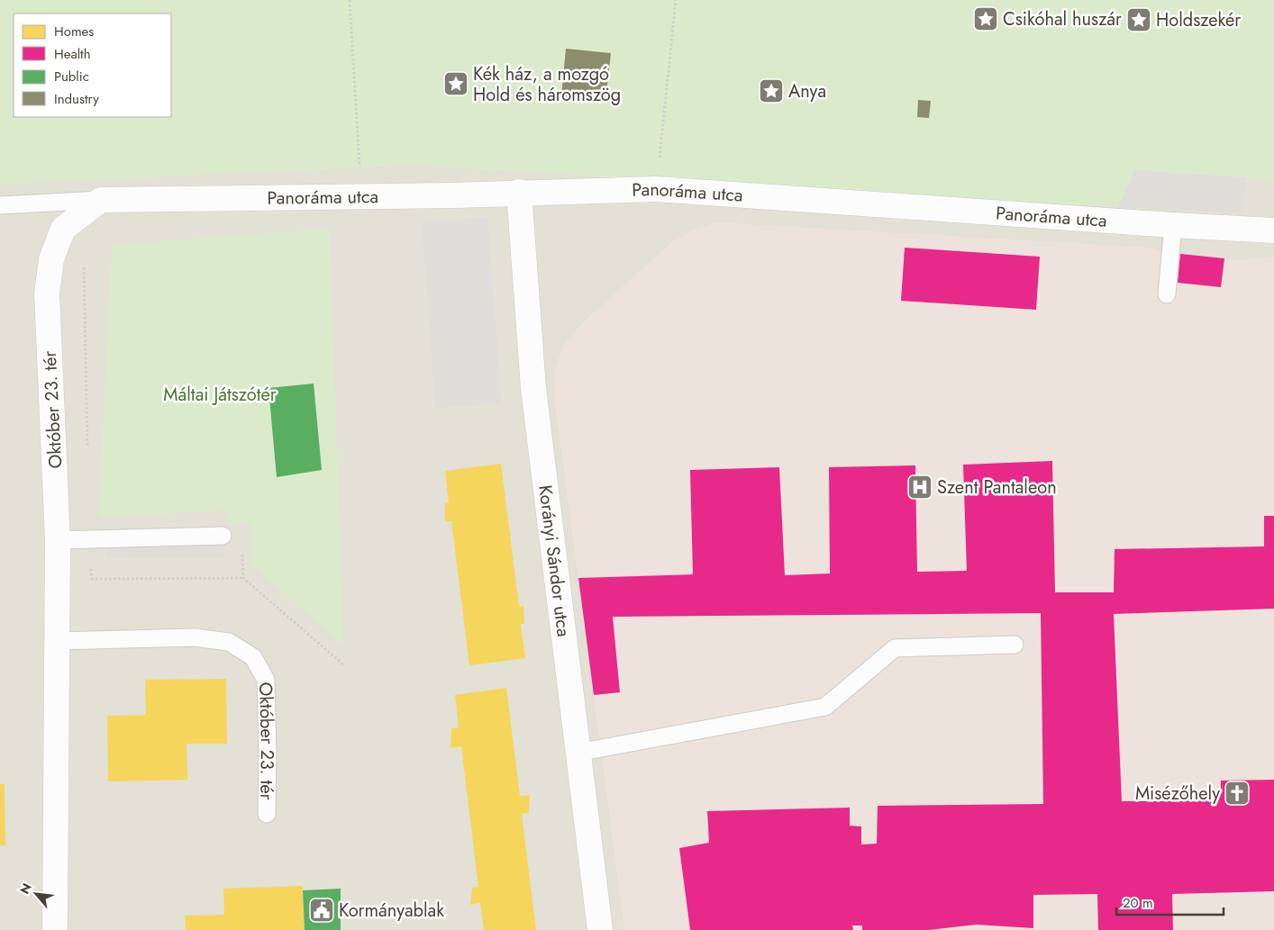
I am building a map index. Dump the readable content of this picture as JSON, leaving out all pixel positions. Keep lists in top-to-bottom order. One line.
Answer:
{"streets":{"street":["Panoráma utca","Október 23. tér","Korányi Sándor utca"]},"crossings":[["Panoráma utca","Október 23. tér"],["Panoráma utca","Korányi Sándor utca"]],"parks":["Máltai Játszótér"],"places":{"place":["Csikóhal huszár","Holdszekér","Kék ház, a mozgó Hold és háromszög","Anya"],"hospital":["Szent Pantaleon"],"church":["Misézőhely"],"public building":["Kormányablak"]},"legend":["Homes","Health","Public","Industry"],"scale_bar":"20 m","north":"top left"}
